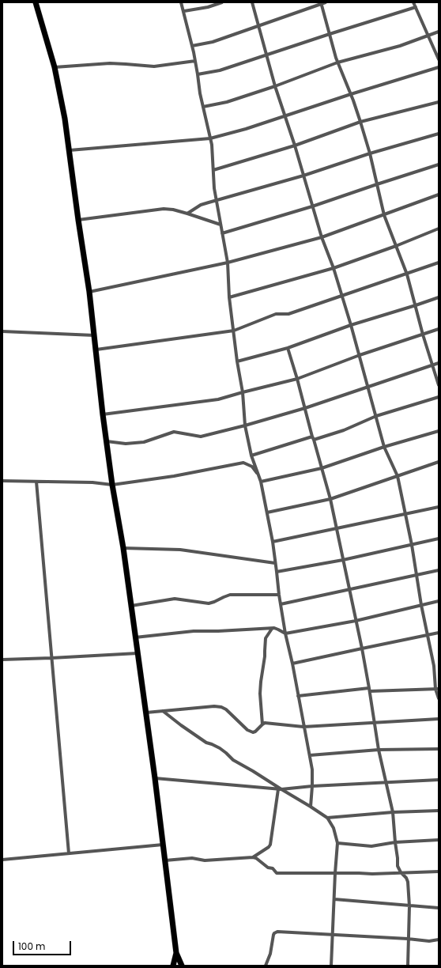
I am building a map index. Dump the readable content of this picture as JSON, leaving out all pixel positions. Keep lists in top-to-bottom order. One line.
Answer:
{"scale_bar":"100 m"}
